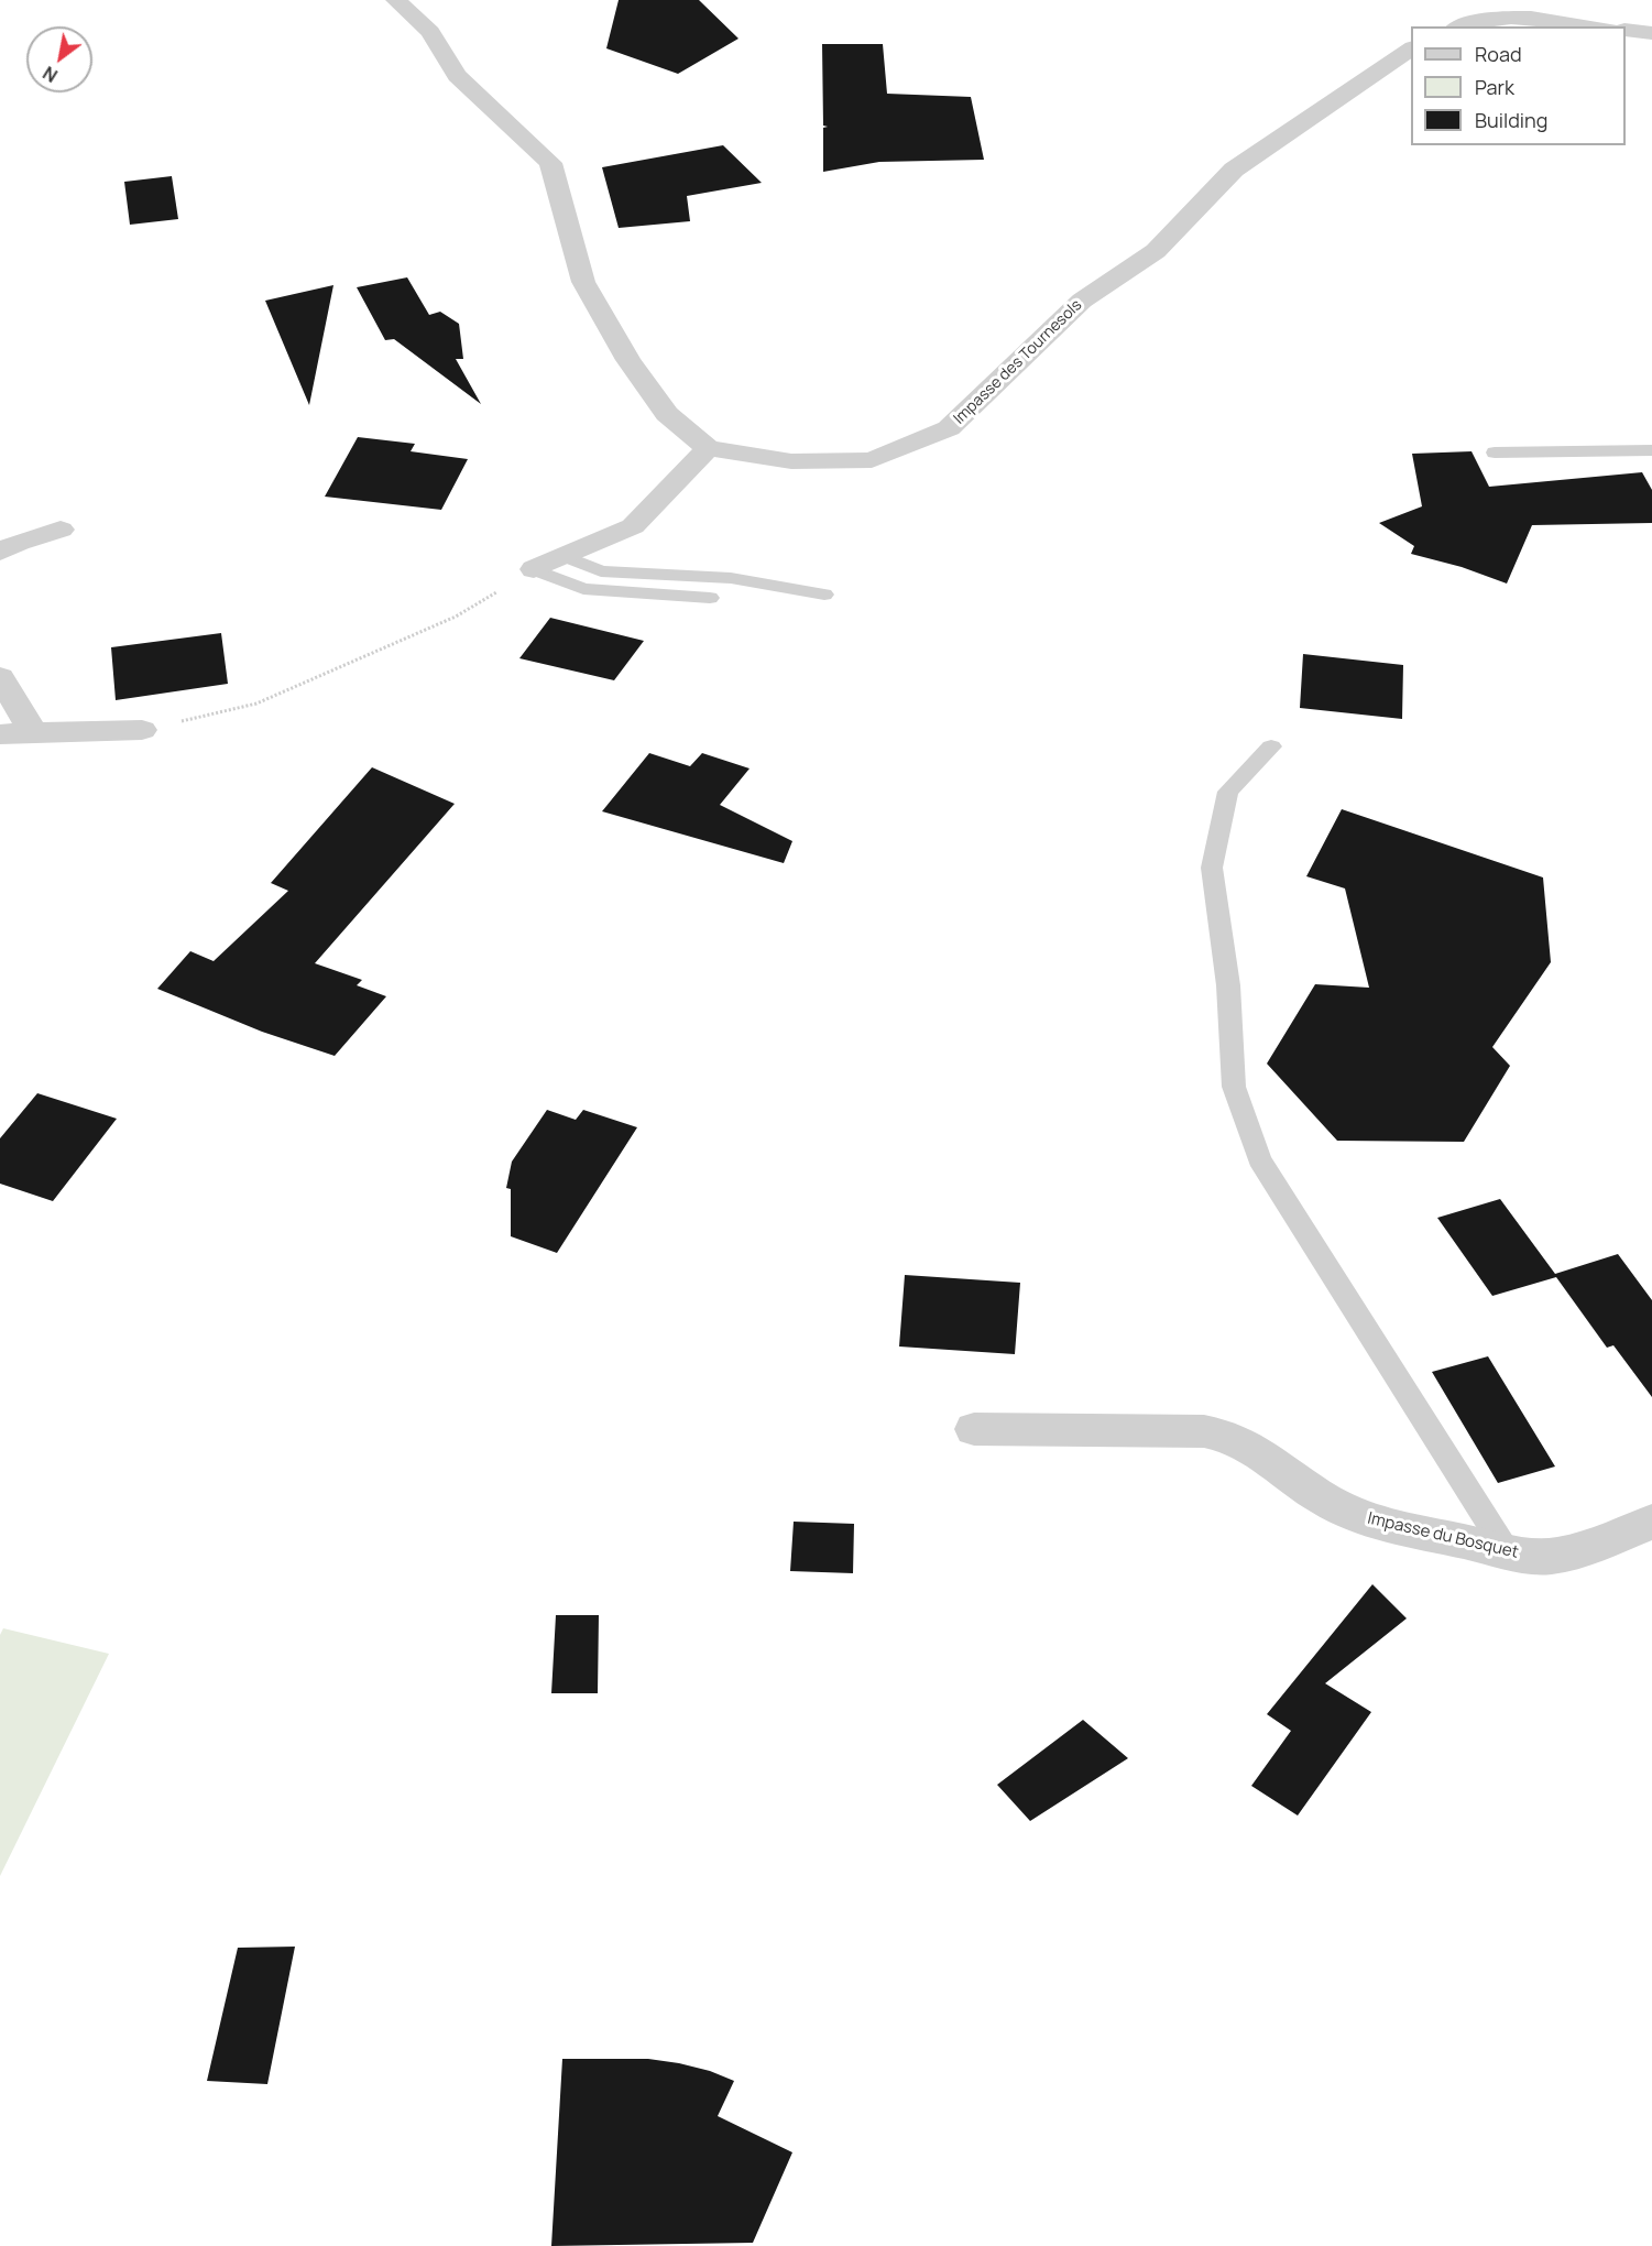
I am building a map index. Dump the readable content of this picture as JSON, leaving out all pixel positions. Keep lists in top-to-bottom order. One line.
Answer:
{"streets":{"street":["Impasse des Tournesols","Impasse du Bosquet"]},"legend":["Road","Park","Building"],"north":"bottom left"}
